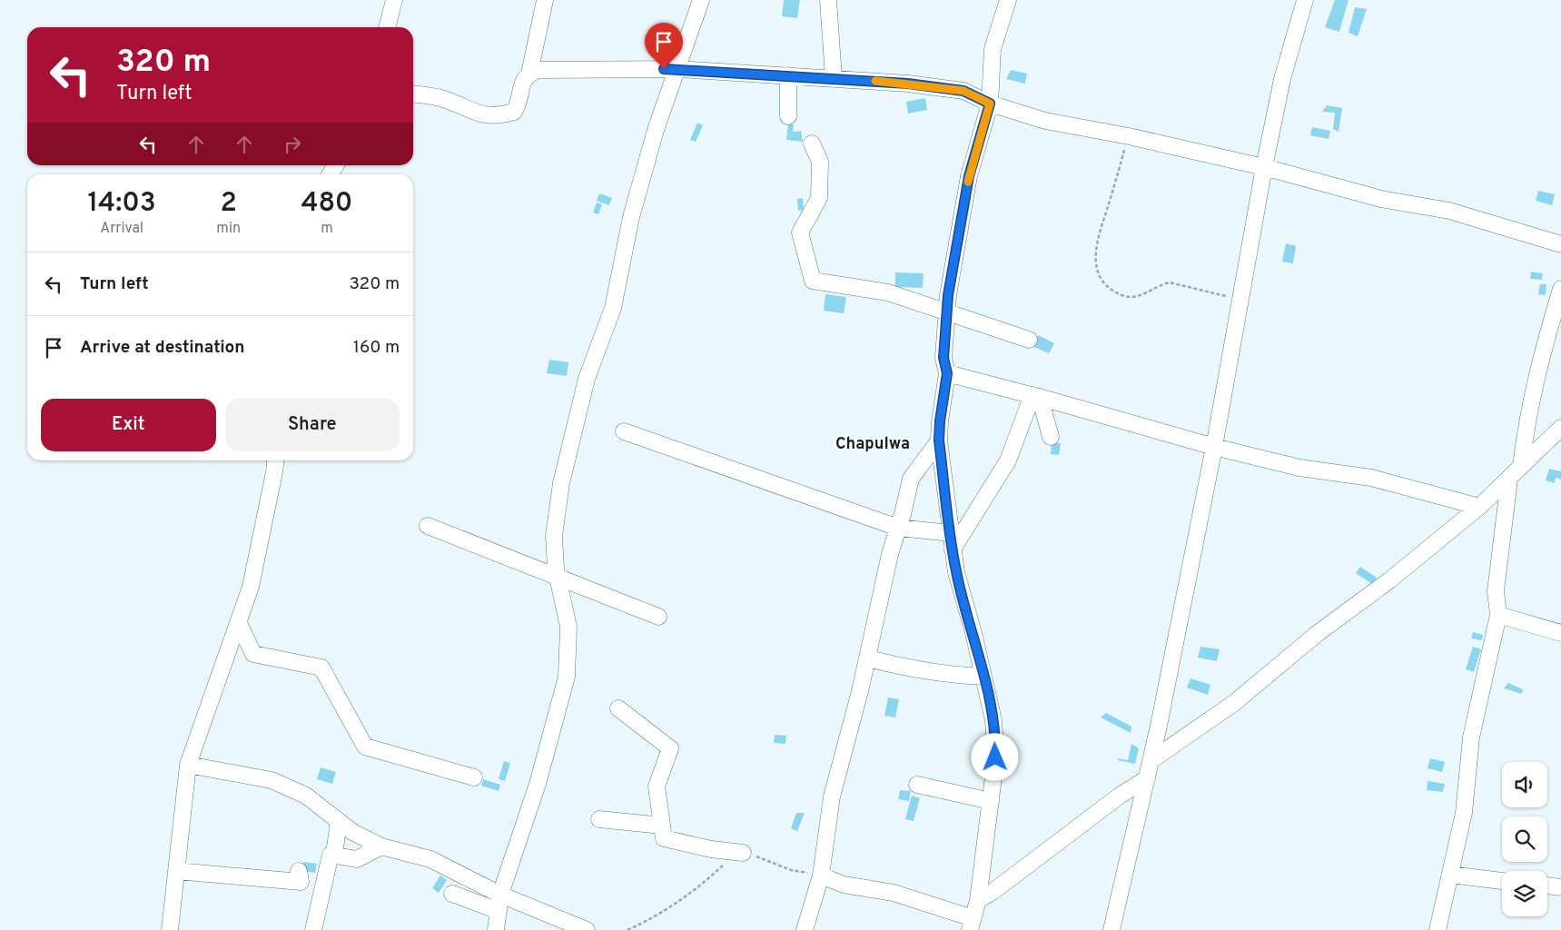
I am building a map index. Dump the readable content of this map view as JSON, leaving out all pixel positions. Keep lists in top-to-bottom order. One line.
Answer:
{"districts":["Chapulwa"],"page":{"turn":["320 m","Turn left"],"eta":["14:03","Arrival","2","min","480","m"],"list":[{"name":"Turn left","value":"320 m"},{"name":"Arrive at destination","value":"160 m"}],"buttons":["Exit","Share"]}}
